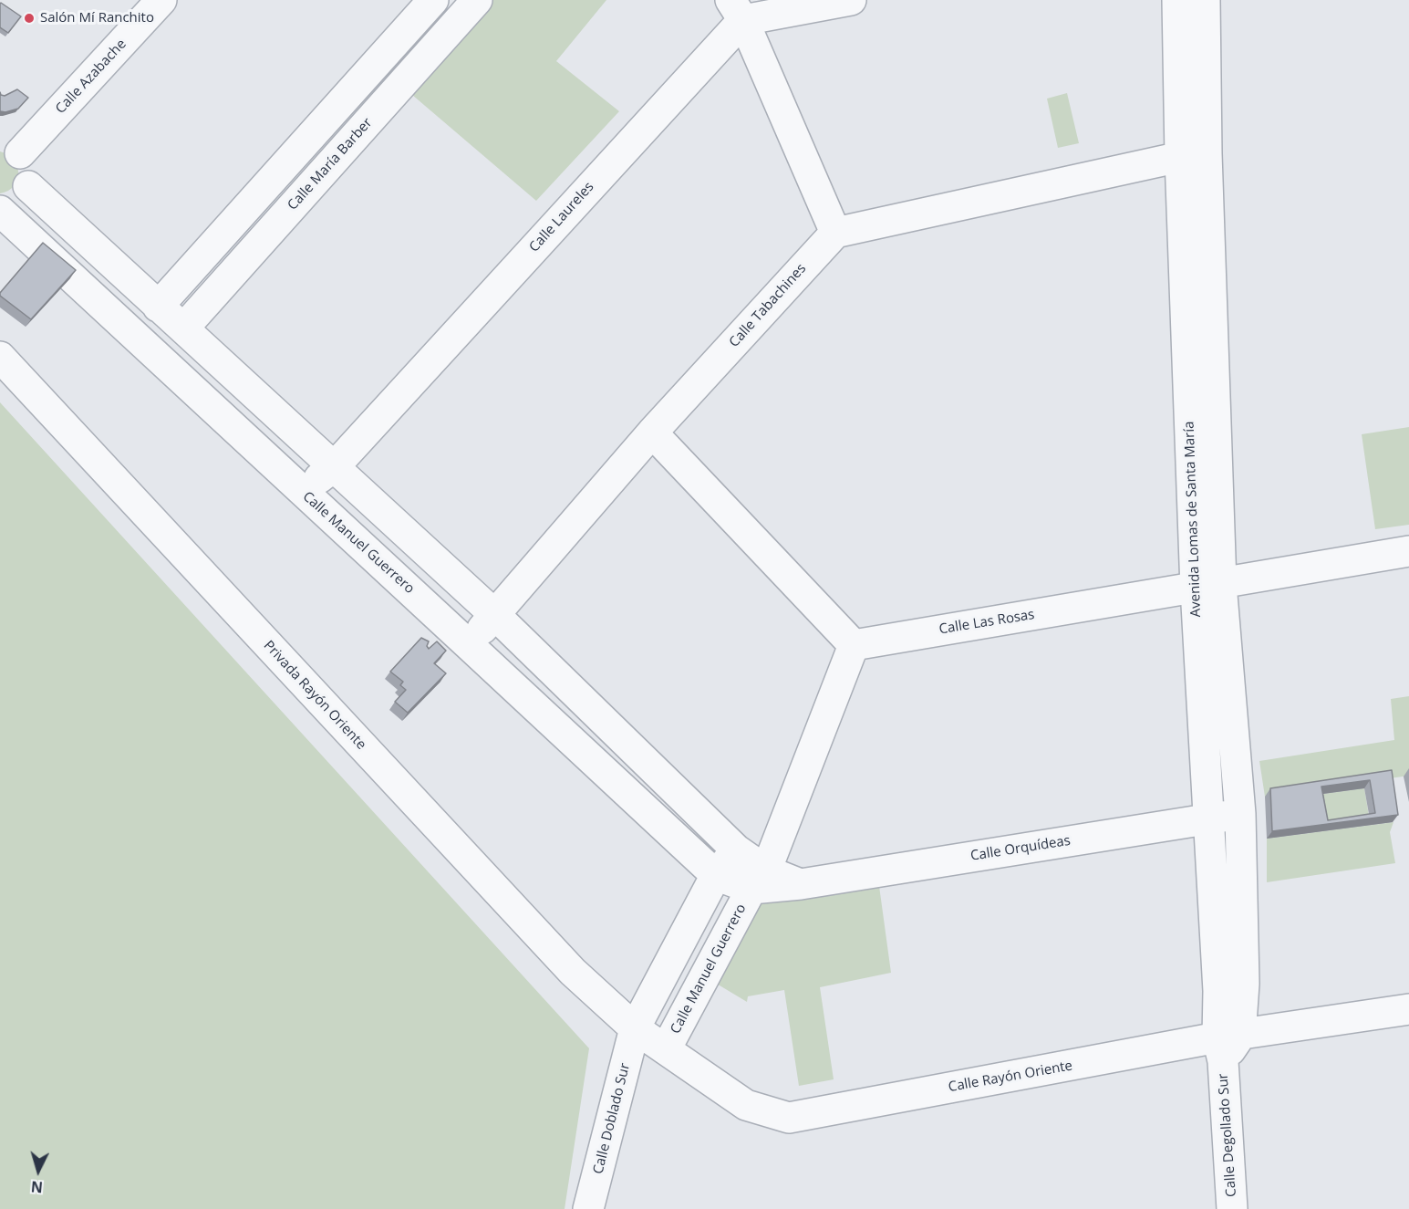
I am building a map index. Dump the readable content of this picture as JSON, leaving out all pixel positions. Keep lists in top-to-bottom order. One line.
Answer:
{"streets":{"street":["Calle Azabache","Calle María Barber","Calle Laureles","Calle Tabachines","Avenida Lomas de Santa María","Calle Manuel Guerrero","Calle Las Rosas","Privada Rayón Oriente","Calle Orquídeas","Calle Rayón Oriente","Calle Doblado Sur","Calle Degollado Sur"]},"crossings":[["Calle Laureles","Calle Manuel Guerrero"],["Calle Tabachines","Calle Manuel Guerrero"],["Avenida Lomas de Santa María","Calle Las Rosas"],["Avenida Lomas de Santa María","Calle Orquídeas"],["Avenida Lomas de Santa María","Calle Rayón Oriente"],["Avenida Lomas de Santa María","Calle Degollado Sur"],["Calle Manuel Guerrero","Calle Orquídeas"],["Calle Manuel Guerrero","Calle Rayón Oriente"],["Privada Rayón Oriente","Calle Rayón Oriente"],["Privada Rayón Oriente","Calle Doblado Sur"],["Calle Rayón Oriente","Calle Doblado Sur"],["Calle Rayón Oriente","Calle Degollado Sur"]],"places":["Salón Mí Ranchito"],"north":"bottom"}
